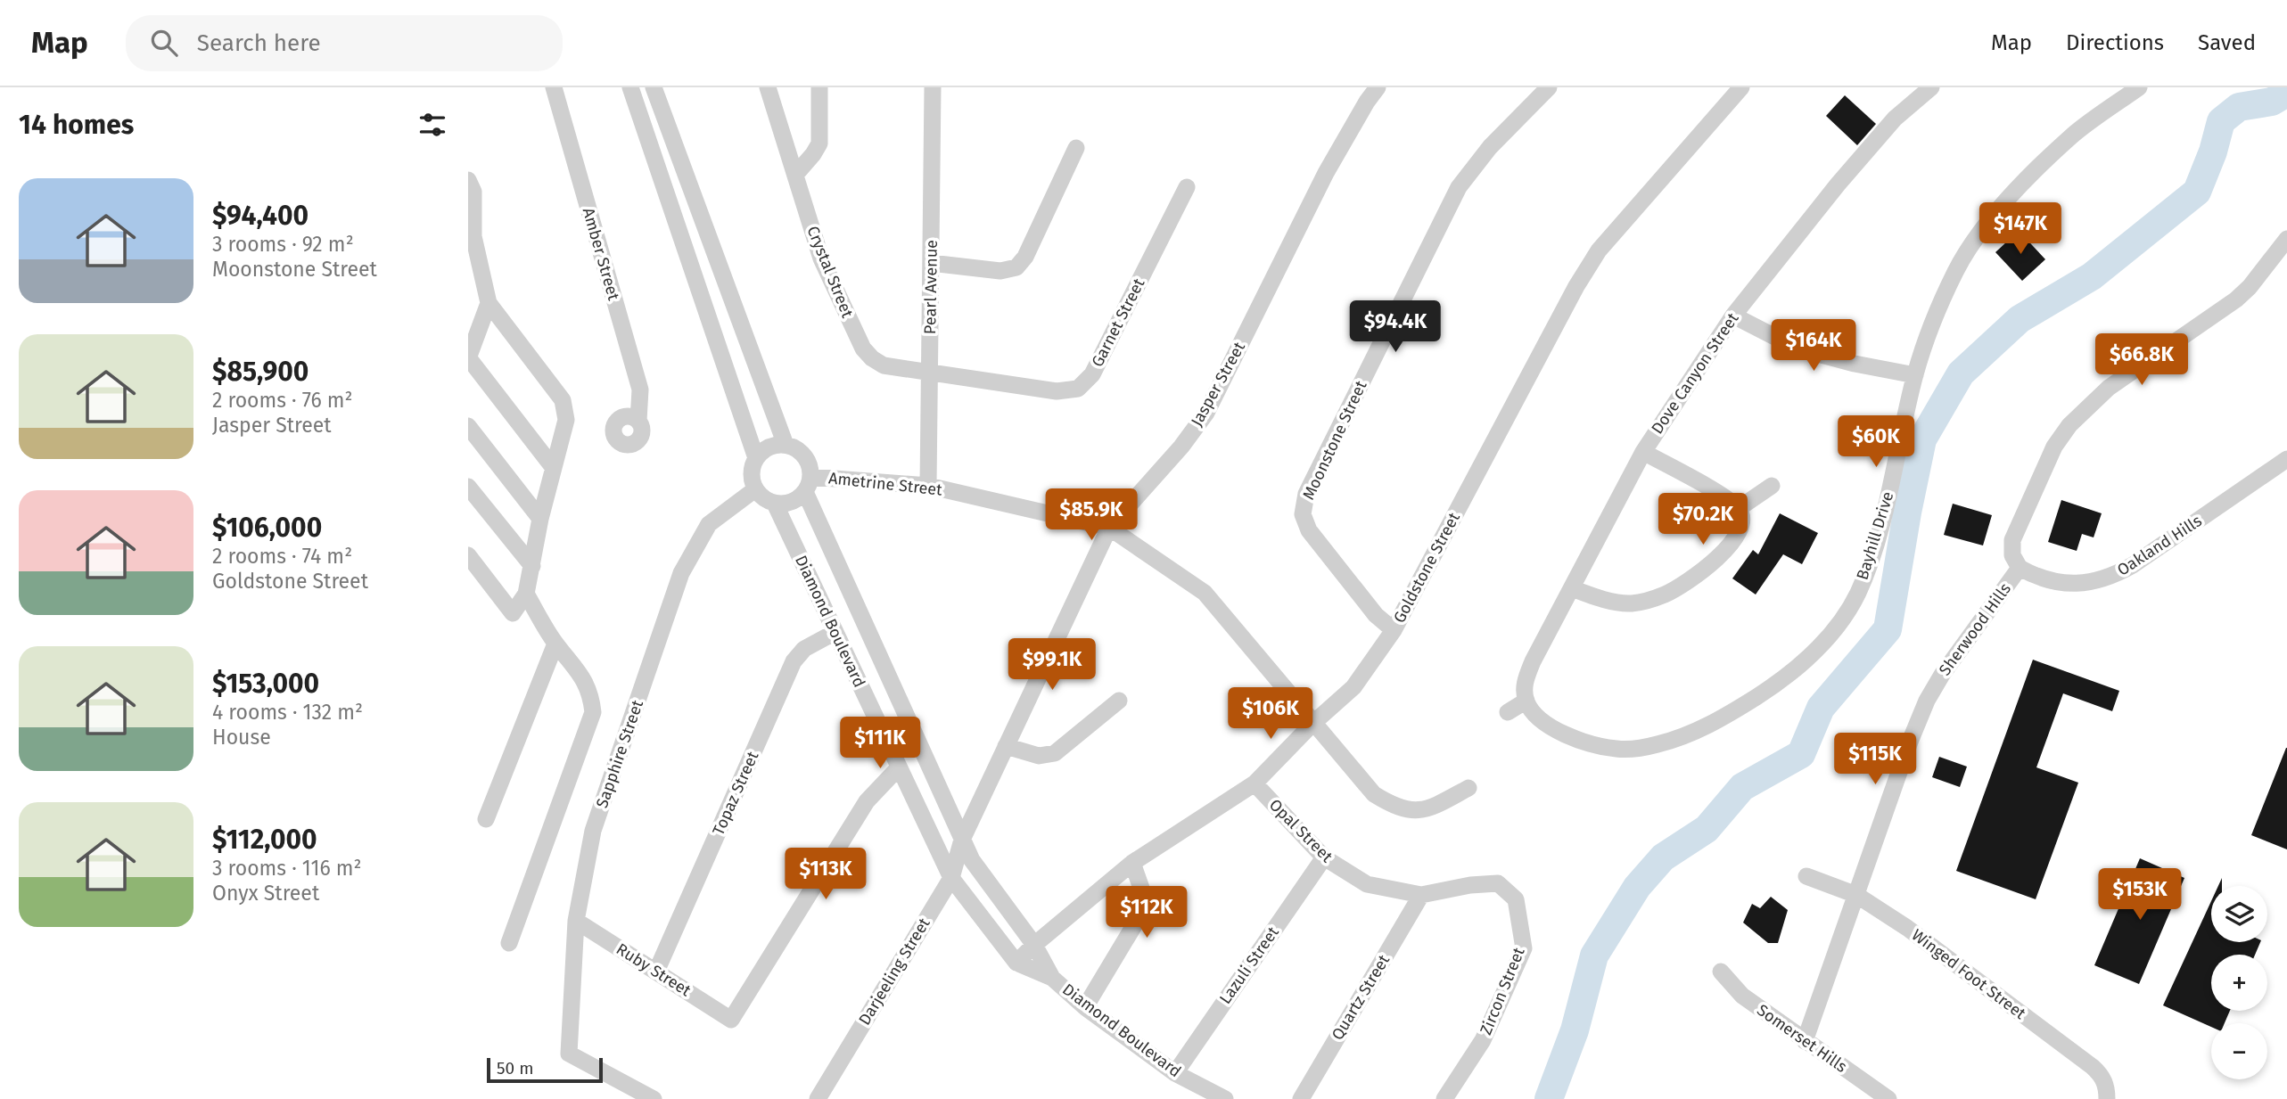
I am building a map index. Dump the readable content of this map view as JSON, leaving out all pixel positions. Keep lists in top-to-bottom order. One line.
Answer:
{"streets":{"street":["Amber Street","Crystal Street","Pearl Avenue","Garnet Street","Dove Canyon Street","Jasper Street","Moonstone Street","Ametrine Street","Bayhill Drive","Oakland Hills","Goldstone Street","Diamond Boulevard","Sherwood Hills","Sapphire Street","Topaz Street","Opal Street","Lazuli Street","Ruby Street","Darjeeling Street","Winged Foot Street","Zircon Street","Quartz Street","Somerset Hills"]},"crossings":[["Crystal Street","Pearl Avenue"],["Crystal Street","Garnet Street"],["Pearl Avenue","Garnet Street"],["Pearl Avenue","Ametrine Street"],["Dove Canyon Street","Bayhill Drive"],["Jasper Street","Ametrine Street"],["Jasper Street","Diamond Boulevard"],["Jasper Street","Darjeeling Street"],["Moonstone Street","Goldstone Street"],["Ametrine Street","Goldstone Street"],["Ametrine Street","Diamond Boulevard"],["Ametrine Street","Sapphire Street"],["Oakland Hills","Sherwood Hills"],["Goldstone Street","Diamond Boulevard"],["Goldstone Street","Opal Street"],["Diamond Boulevard","Sapphire Street"],["Diamond Boulevard","Topaz Street"],["Diamond Boulevard","Lazuli Street"],["Diamond Boulevard","Ruby Street"],["Diamond Boulevard","Darjeeling Street"],["Sherwood Hills","Winged Foot Street"],["Sherwood Hills","Somerset Hills"],["Sapphire Street","Ruby Street"],["Topaz Street","Ruby Street"],["Opal Street","Lazuli Street"],["Opal Street","Zircon Street"],["Opal Street","Quartz Street"],["Zircon Street","Quartz Street"]],"scale_bar":"50 m","page":{"header":"Map","search":"Search here","nav":["Map","Directions","Saved"],"heading":"14 homes","list":[{"name":"$94,400","note":"3 rooms · 92 m² · Moonstone Street"},{"name":"$85,900","note":"2 rooms · 76 m² · Jasper Street"},{"name":"$106,000","note":"2 rooms · 74 m² · Goldstone Street"},{"name":"$153,000","note":"4 rooms · 132 m² · House"},{"name":"$112,000","note":"3 rooms · 116 m² · Onyx Street"}],"price":["$147K","$94.4K","$164K","$66.8K","$60K","$85.9K","$70.2K","$99.1K","$106K","$111K","$115K","$113K","$153K","$112K"],"map_buttons":["+","−"],"scale":"50 m"}}
